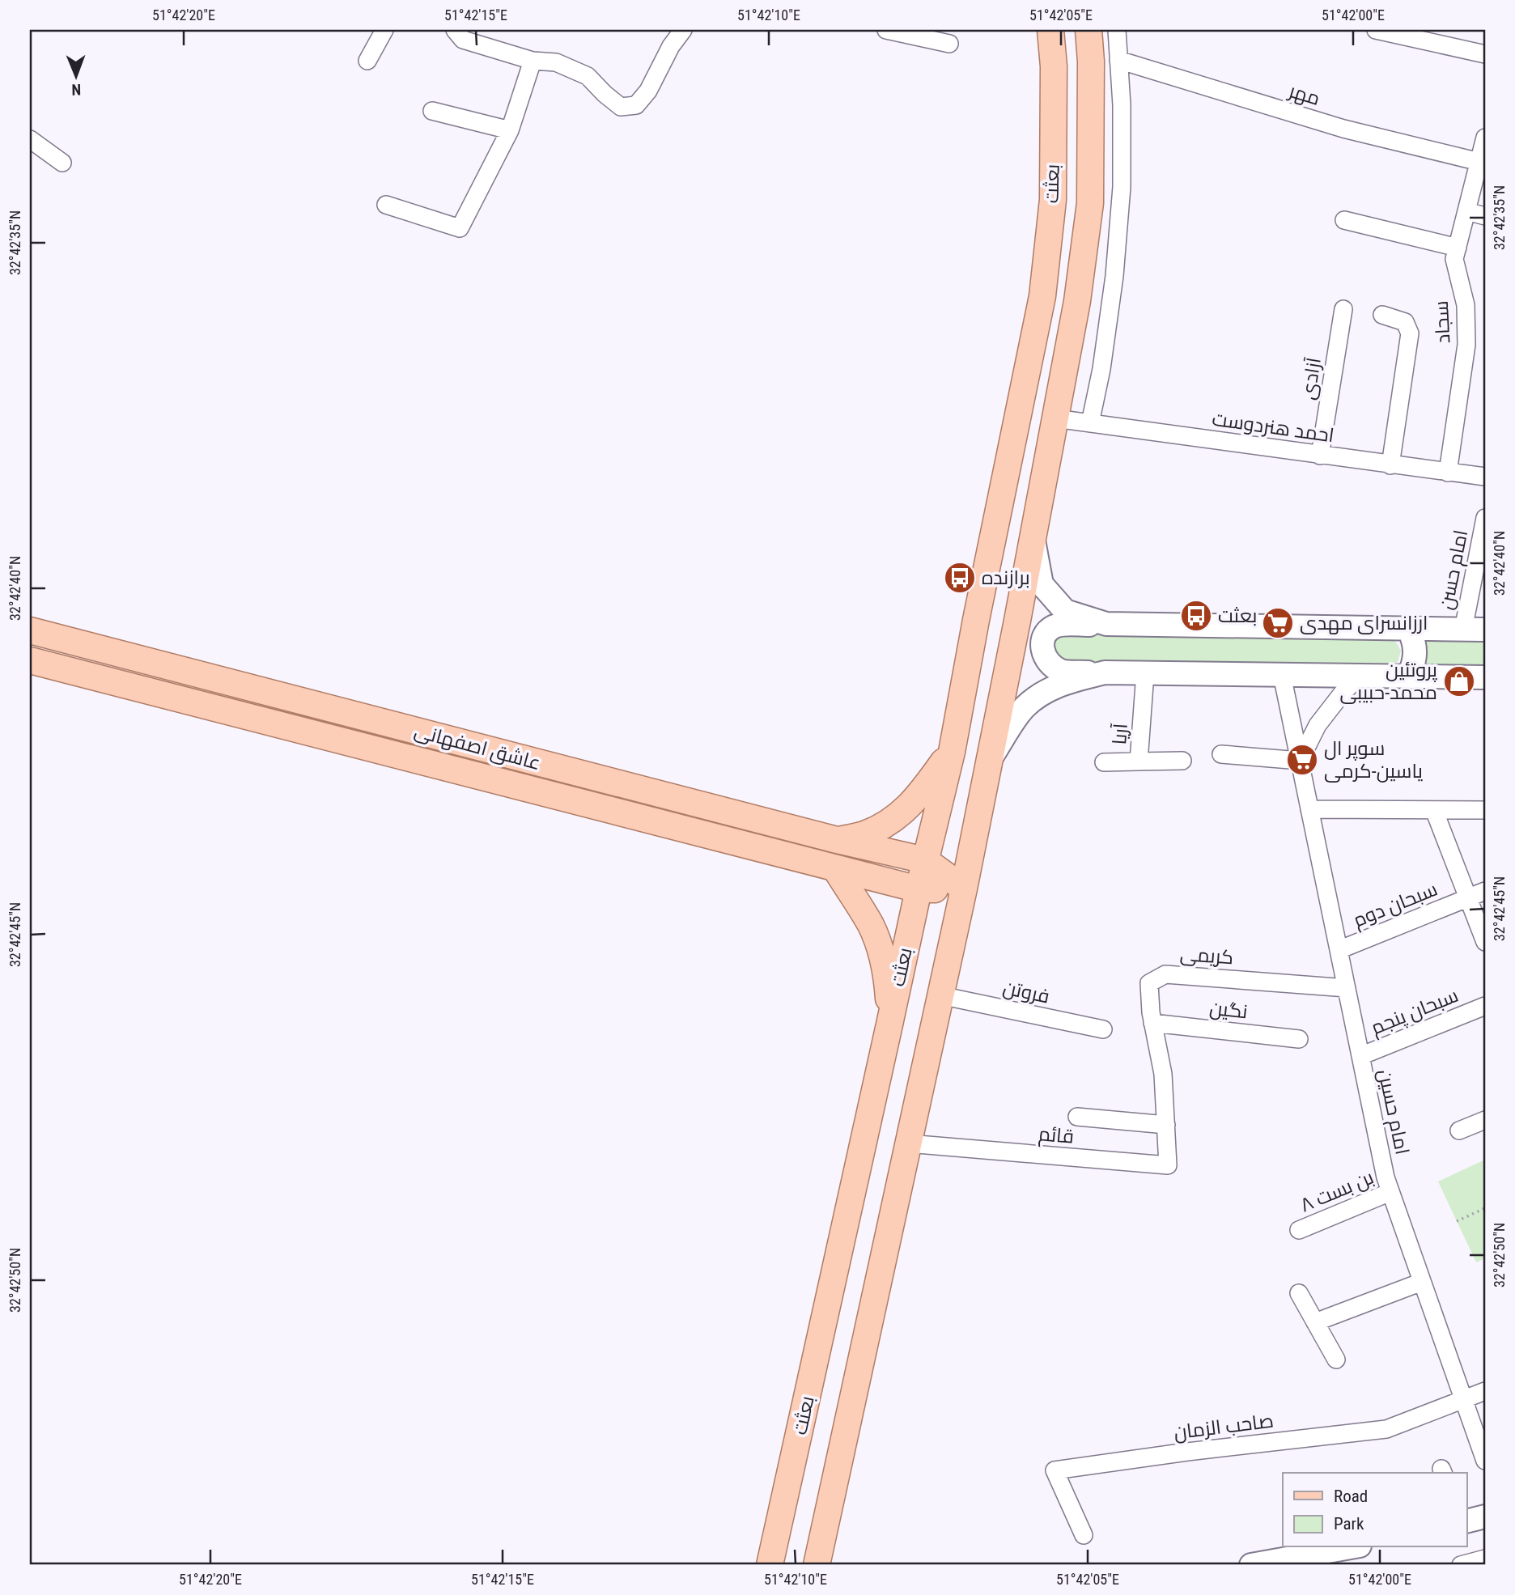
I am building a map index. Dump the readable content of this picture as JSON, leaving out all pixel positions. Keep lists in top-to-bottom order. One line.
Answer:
{"streets":{"main road":["بعثت","عاشق اصفهانی"],"street":["مهر","سجاد","آزادی","احمد هنردوست","امام حسن","آریا","سبحان دوم","کریمی","فروتن","نگین","سبحان پنجم","امام حسین","قائم","بن بست ۸","صاحب الزمان"]},"crossings":[["مهر","سجاد"],["بعثت","احمد هنردوست"],["بعثت","عاشق اصفهانی"],["بعثت","فروتن"],["بعثت","قائم"],["سجاد","احمد هنردوست"],["آزادی","احمد هنردوست"],["سبحان دوم","امام حسین"],["کریمی","نگین"],["کریمی","امام حسین"],["کریمی","قائم"],["سبحان پنجم","امام حسین"],["امام حسین","بن بست ۸"],["امام حسین","صاحب الزمان"]],"places":{"bus stop":["برازنده","بعثت"],"supermarket":["ارزانسرای مهدی","سوپر ال یاسین-کرمی"],"shop":["پروتئین محمد-حبیبی"]},"legend":["Road","Park"],"north":"bottom","coordinates":["51°42'20\"E","51°42'15\"E","51°42'10\"E","51°42'05\"E","51°42'00\"E","32°42'35\"N","32°42'40\"N","32°42'45\"N","32°42'50\"N"]}
